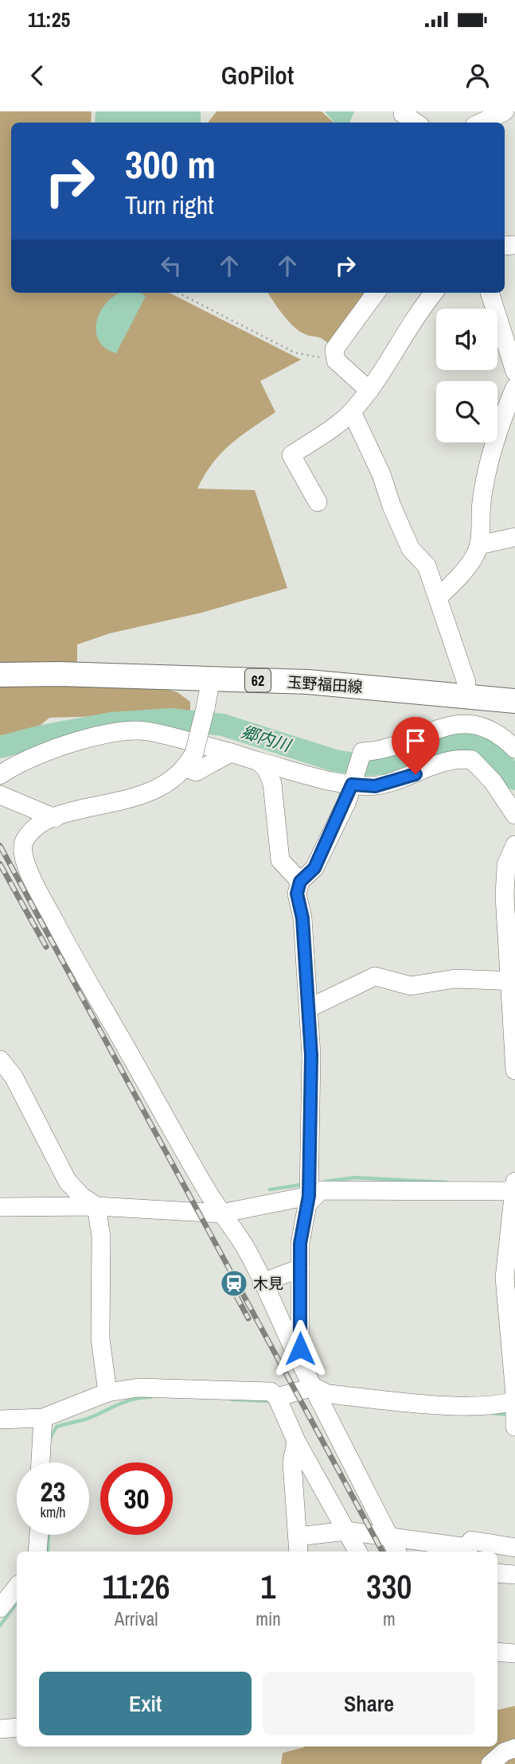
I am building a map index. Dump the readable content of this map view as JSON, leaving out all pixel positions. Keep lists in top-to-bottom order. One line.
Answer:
{"streets":{"main road":["62","玉野福田線"]},"water":["郷内川"],"places":{"station":["木見"]},"page":{"status":"11:25","header":"GoPilot","turn":["300 m","Turn right"],"speed":"23 km/h","limit":"30","eta":["11:26","Arrival","1","min","330","m"],"buttons":["Exit","Share"]}}
